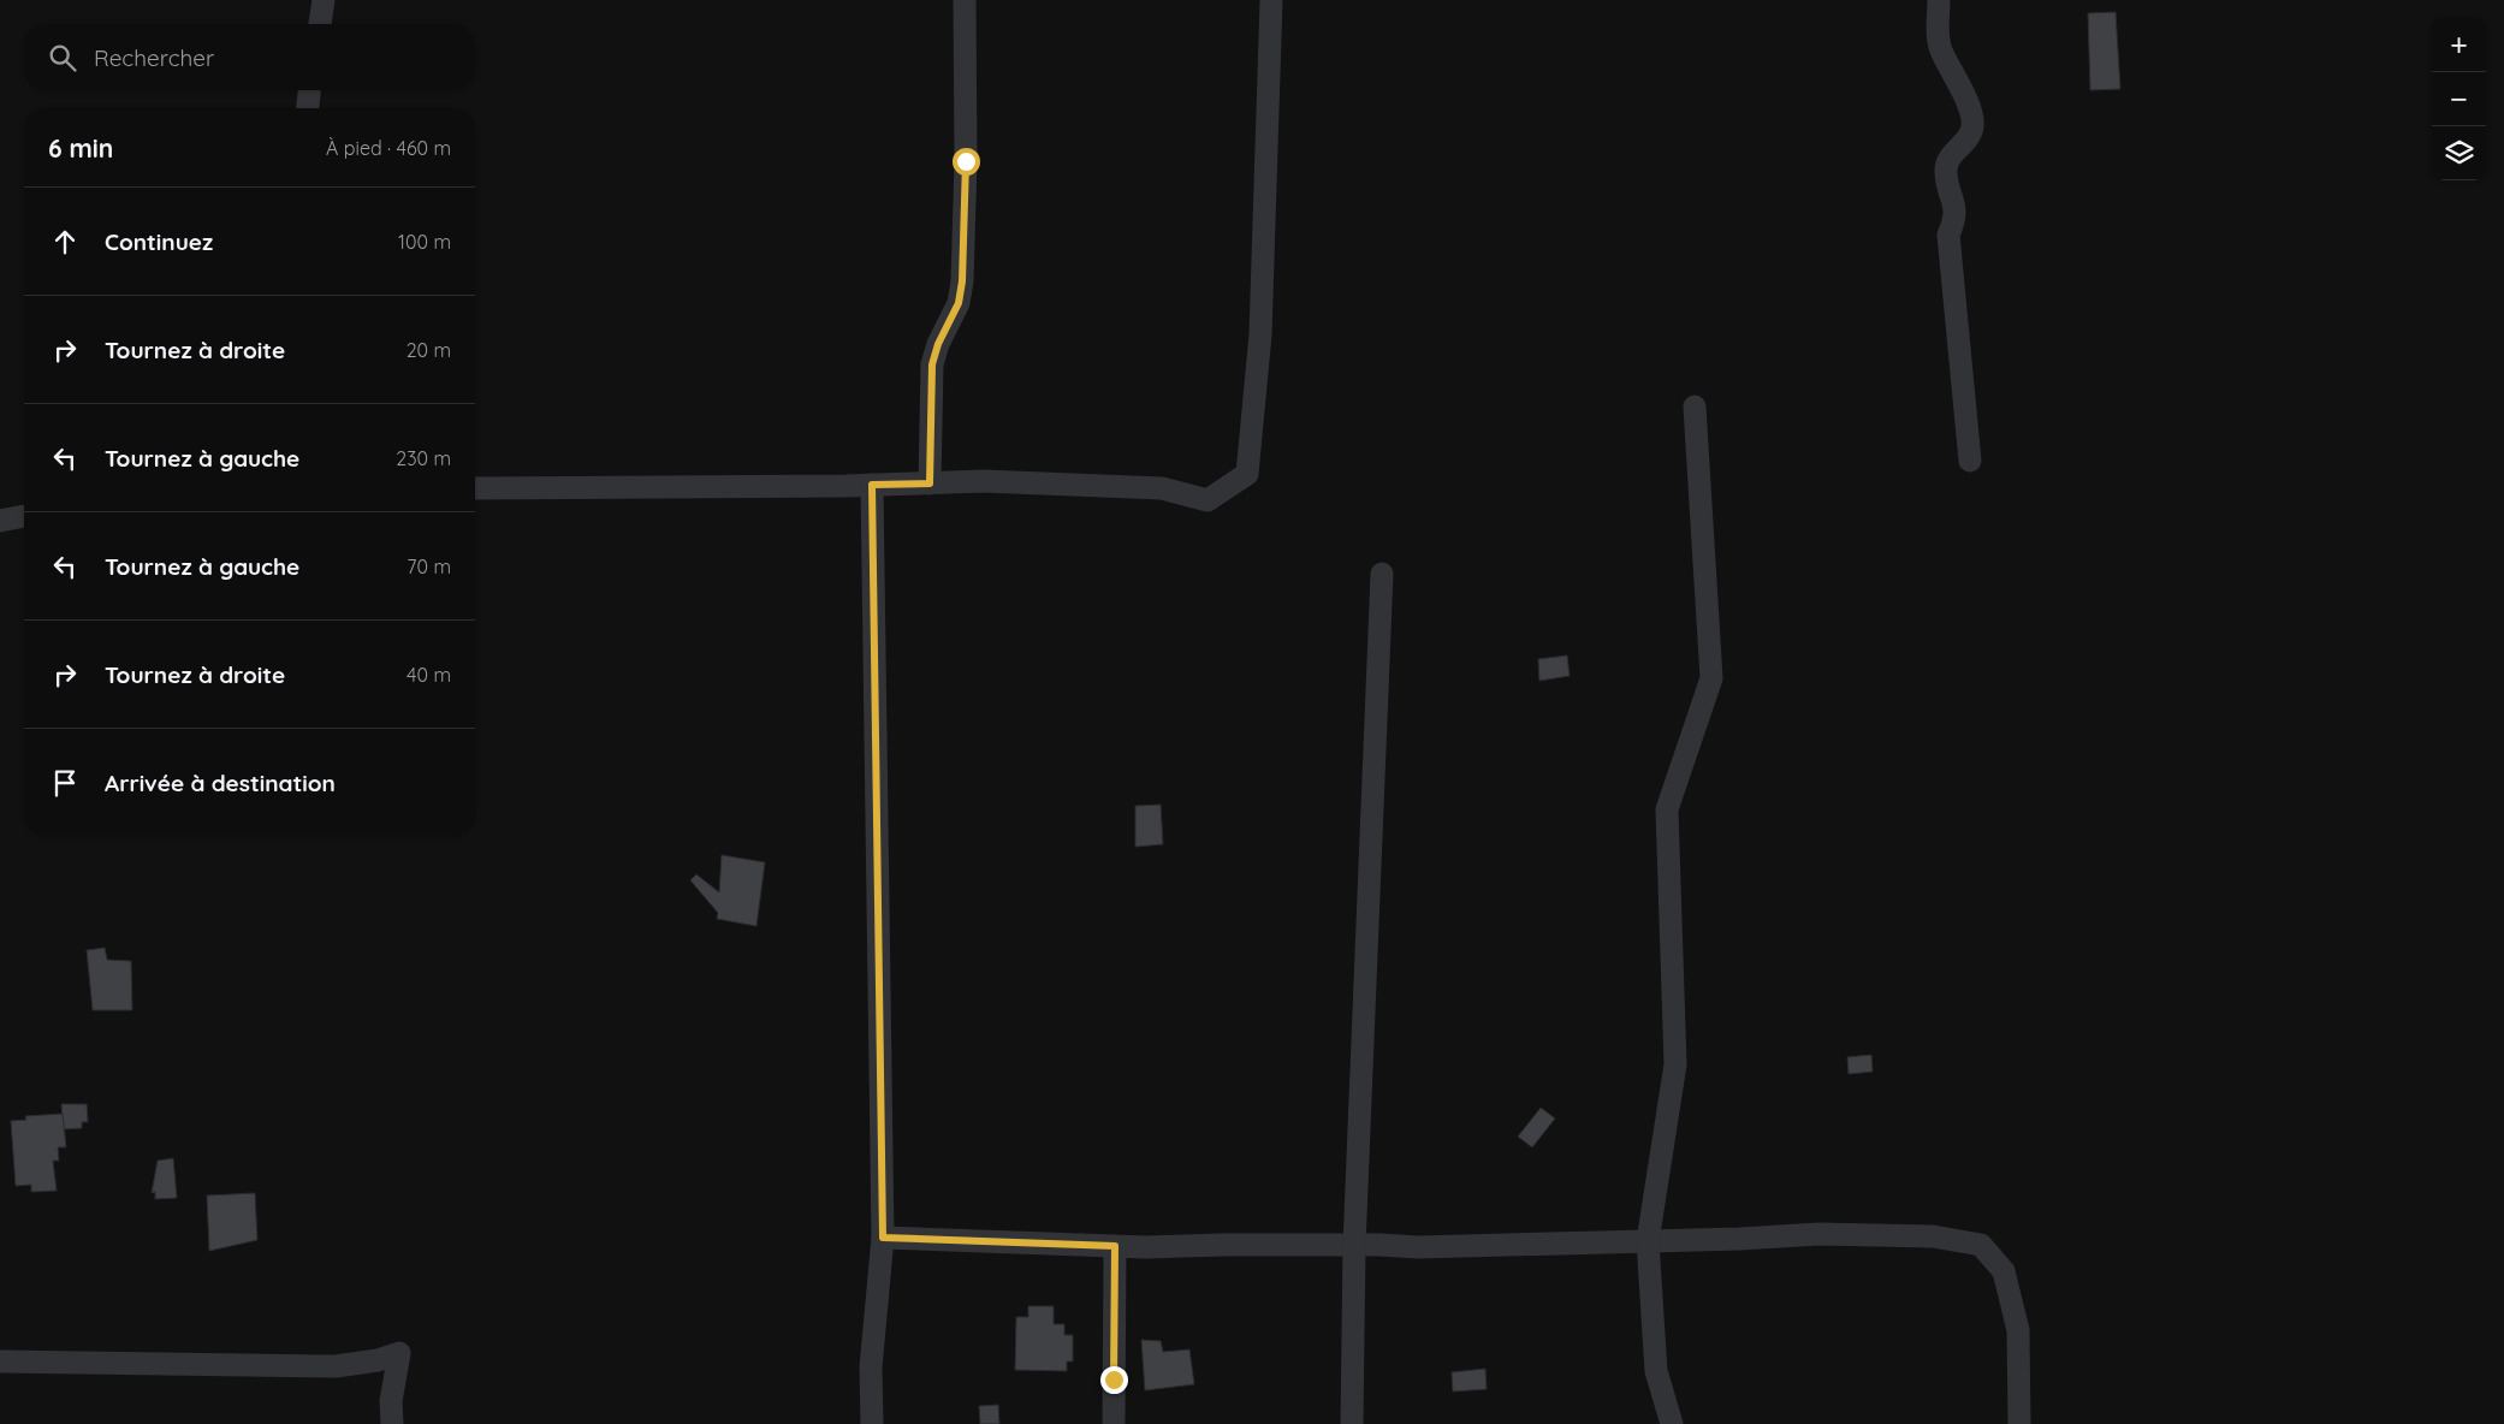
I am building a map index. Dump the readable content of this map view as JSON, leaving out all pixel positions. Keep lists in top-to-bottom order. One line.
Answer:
{"page":{"map_buttons":["+","−"],"search":"Rechercher","heading":["6 min","À pied · 460 m"],"list":[["Continuez","100 m"],["Tournez à droite","20 m"],["Tournez à gauche","230 m"],["Tournez à gauche","70 m"],["Tournez à droite","40 m"],"Arrivée à destination"]}}
